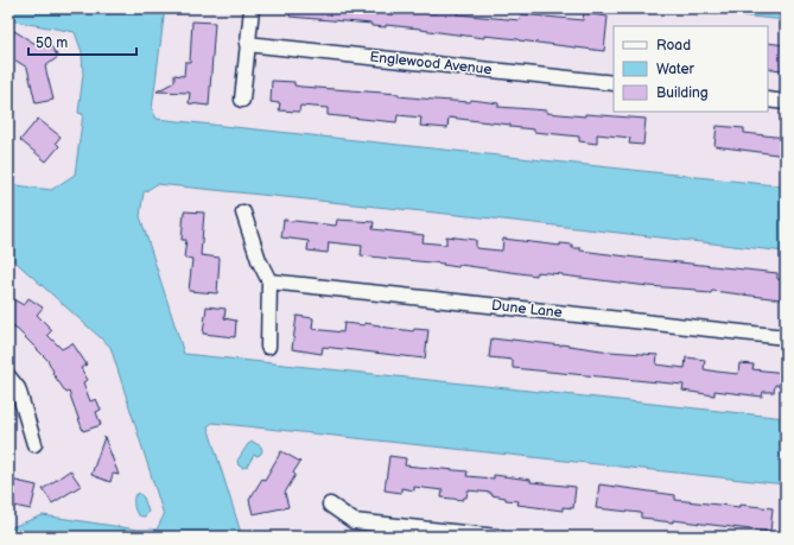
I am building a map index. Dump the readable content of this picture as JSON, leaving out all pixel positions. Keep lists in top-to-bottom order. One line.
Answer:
{"streets":{"street":["Englewood Avenue","Dune Lane"]},"legend":["Road","Water","Building"],"scale_bar":"50 m"}
